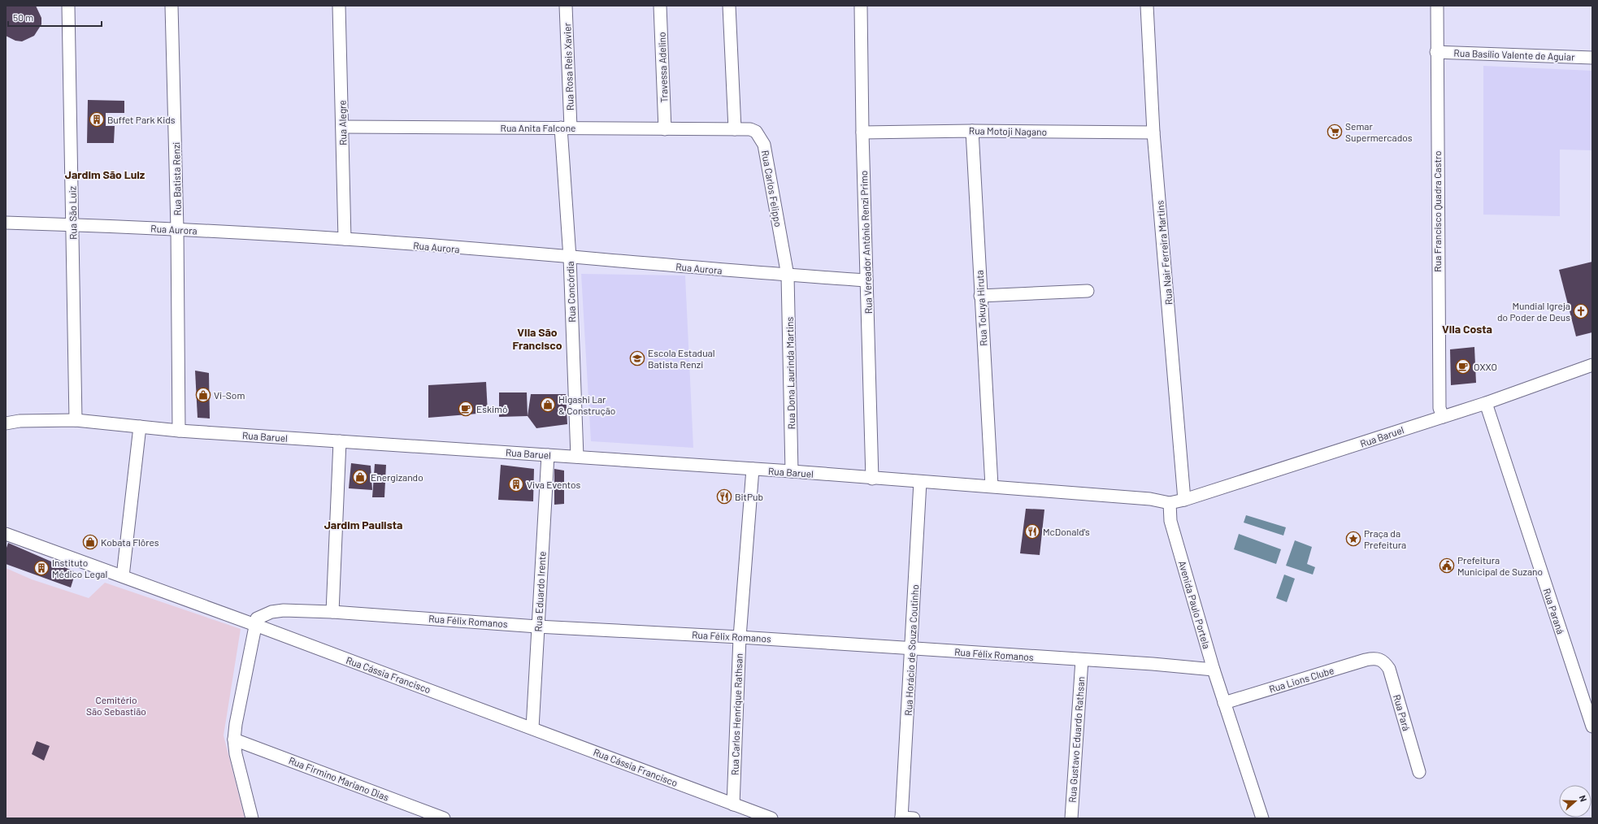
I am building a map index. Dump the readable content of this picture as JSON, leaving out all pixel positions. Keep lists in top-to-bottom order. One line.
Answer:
{"streets":{"street":["Rua Basílio Valente de Aguiar","Rua Rosa Reis Xavier","Travessa Adelino","Rua Alegre","Rua Anita Falcone","Rua Motoji Nagano","Rua Batista Renzi","Rua Carlos Felippo","Rua Francisco Quadra Castro","Rua São Luiz","Rua Aurora","Rua Vereador Antônio Renzi Primo","Rua Nair Ferreira Martins","Rua Concórdia","Rua Tokuya Hiruta","Rua Dona Laurinda Martins","Rua Baruel","Rua Eduardo Irente","Avenida Paulo Portela","Rua Paraná","Rua Félix Romanos","Rua Horácio de Souza Coutinho","Rua Cássia Francisco","Rua Lions Clube","Rua Pará","Rua Carlos Henrique Rathsan","Rua Gustavo Eduardo Rathsan","Rua Firmino Mariano Dias"]},"crossings":[["Rua Basílio Valente de Aguiar","Rua Francisco Quadra Castro"],["Rua Rosa Reis Xavier","Rua Anita Falcone"],["Rua Rosa Reis Xavier","Rua Concórdia"],["Travessa Adelino","Rua Anita Falcone"],["Rua Alegre","Rua Anita Falcone"],["Rua Alegre","Rua Aurora"],["Rua Anita Falcone","Rua Carlos Felippo"],["Rua Anita Falcone","Rua Concórdia"],["Rua Motoji Nagano","Rua Vereador Antônio Renzi Primo"],["Rua Motoji Nagano","Rua Nair Ferreira Martins"],["Rua Motoji Nagano","Rua Tokuya Hiruta"],["Rua Batista Renzi","Rua Aurora"],["Rua Batista Renzi","Rua Baruel"],["Rua Carlos Felippo","Rua Aurora"],["Rua Carlos Felippo","Rua Dona Laurinda Martins"],["Rua Francisco Quadra Castro","Rua Baruel"],["Rua São Luiz","Rua Aurora"],["Rua São Luiz","Rua Baruel"],["Rua Aurora","Rua Vereador Antônio Renzi Primo"],["Rua Aurora","Rua Concórdia"],["Rua Aurora","Rua Dona Laurinda Martins"],["Rua Vereador Antônio Renzi Primo","Rua Baruel"],["Rua Nair Ferreira Martins","Rua Baruel"],["Rua Concórdia","Rua Baruel"],["Rua Tokuya Hiruta","Rua Baruel"],["Rua Dona Laurinda Martins","Rua Baruel"],["Rua Baruel","Rua Eduardo Irente"],["Rua Baruel","Avenida Paulo Portela"],["Rua Baruel","Rua Paraná"],["Rua Baruel","Rua Horácio de Souza Coutinho"],["Rua Baruel","Rua Carlos Henrique Rathsan"],["Rua Eduardo Irente","Rua Félix Romanos"],["Rua Eduardo Irente","Rua Cássia Francisco"],["Avenida Paulo Portela","Rua Félix Romanos"],["Avenida Paulo Portela","Rua Lions Clube"],["Rua Félix Romanos","Rua Horácio de Souza Coutinho"],["Rua Félix Romanos","Rua Cássia Francisco"],["Rua Félix Romanos","Rua Carlos Henrique Rathsan"],["Rua Félix Romanos","Rua Gustavo Eduardo Rathsan"],["Rua Cássia Francisco","Rua Carlos Henrique Rathsan"],["Rua Lions Clube","Rua Pará"]],"districts":["Jardim São Luiz","Vila Costa","Vila São Francisco","Jardim Paulista"],"parks":["Cemitério São Sebastião"],"places":{"building":["Buffet Park Kids","Viva Eventos","Instituto Médico Legal"],"supermarket":["Semar Supermercados"],"church":["Mundial Igreja do Poder de Deus"],"school or university":["Escola Estadual Batista Renzi"],"cafe":["OXXO","Eskimó"],"shop":["Vi-Som","Higashi Lar & Construção","Energizando","Kobata Flôres"],"restaurant":["BitPub","McDonald's"],"place":["Praça da Prefeitura"],"public building":["Prefeitura Municipal de Suzano"]},"scale_bar":"50 m","north":"right"}
